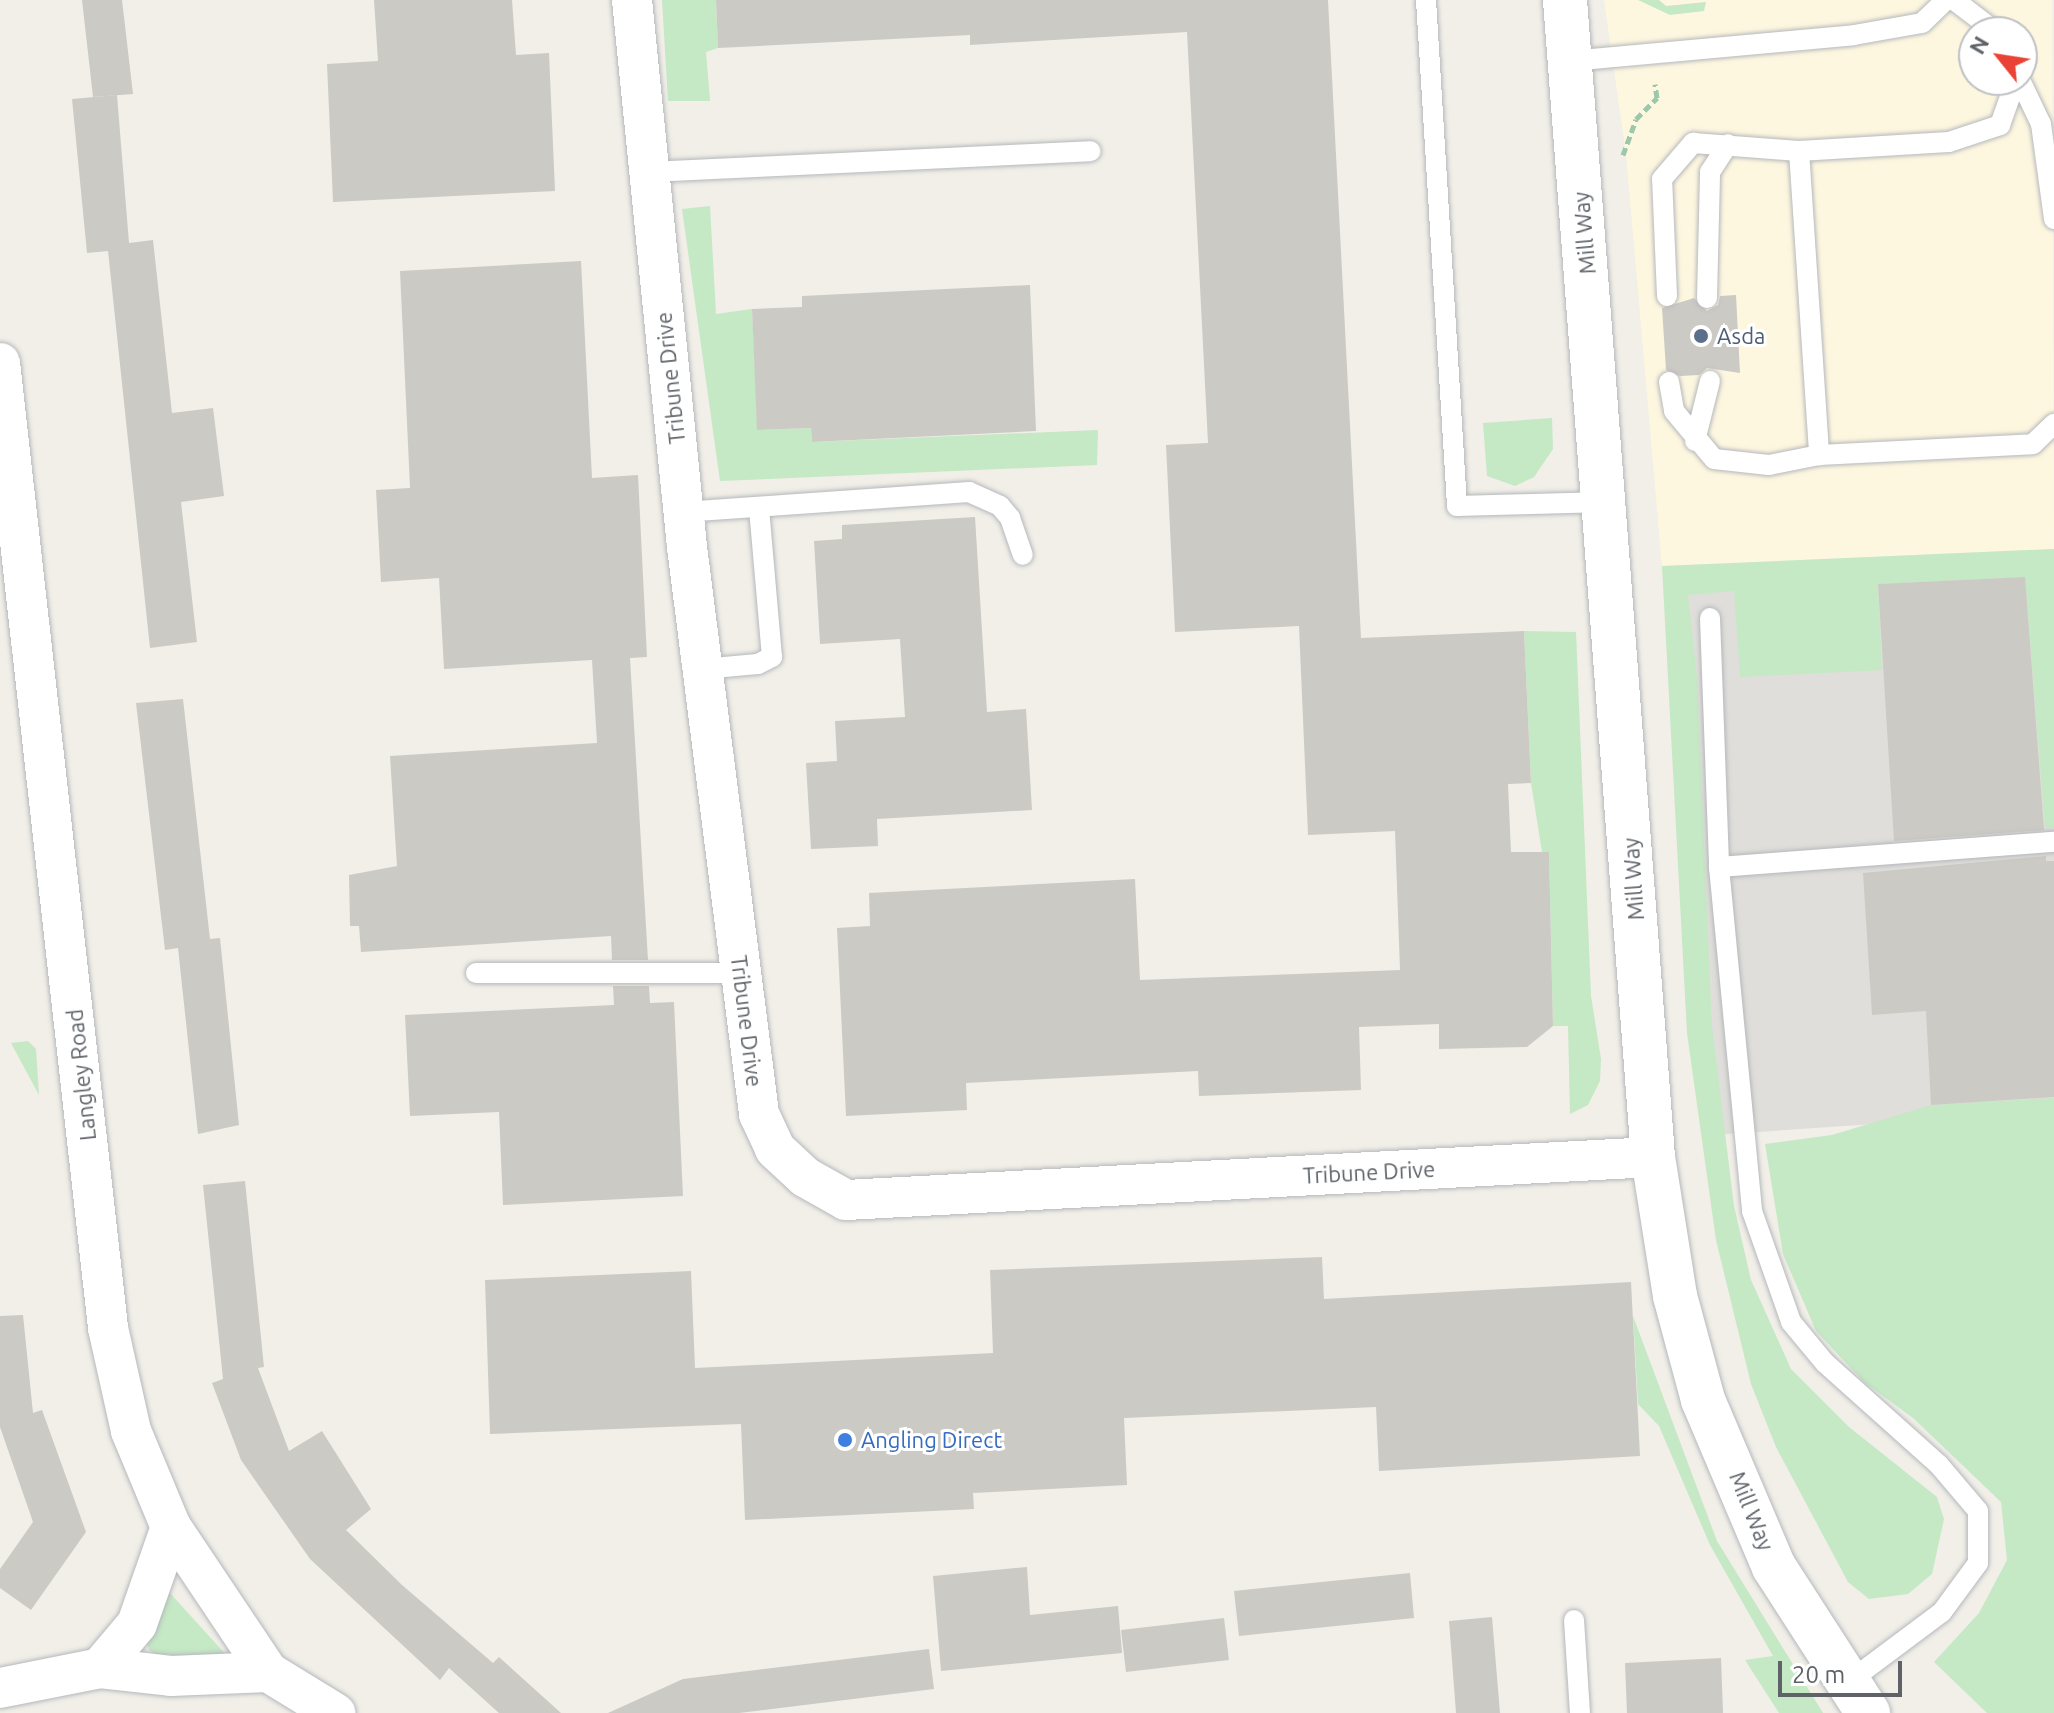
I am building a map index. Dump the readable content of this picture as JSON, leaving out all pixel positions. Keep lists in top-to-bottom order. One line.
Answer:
{"streets":{"street":["Mill Way","Tribune Drive","Langley Road"]},"crossings":[["Mill Way","Tribune Drive"]],"places":["Asda","Angling Direct"],"scale_bar":"20 m","north":"top left"}
